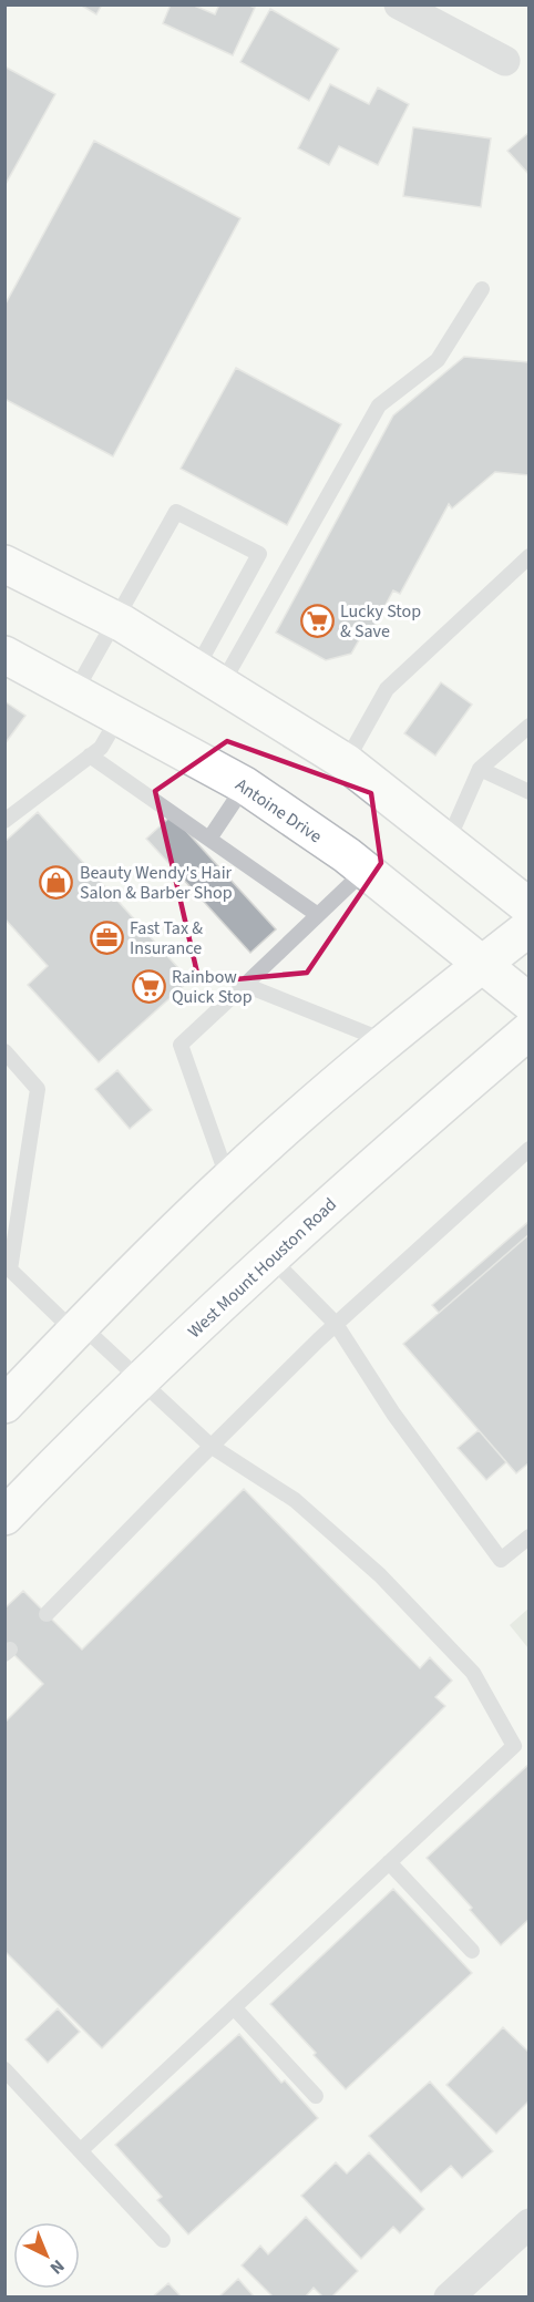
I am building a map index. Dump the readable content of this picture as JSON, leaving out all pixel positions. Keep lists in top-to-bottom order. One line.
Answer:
{"streets":{"main road":["Antoine Drive","West Mount Houston Road"]},"places":{"supermarket":["Lucky Stop & Save","Rainbow Quick Stop"],"shop":["Beauty Wendy's Hair Salon & Barber Shop"],"office":["Fast Tax & Insurance"]},"north":"bottom right"}
